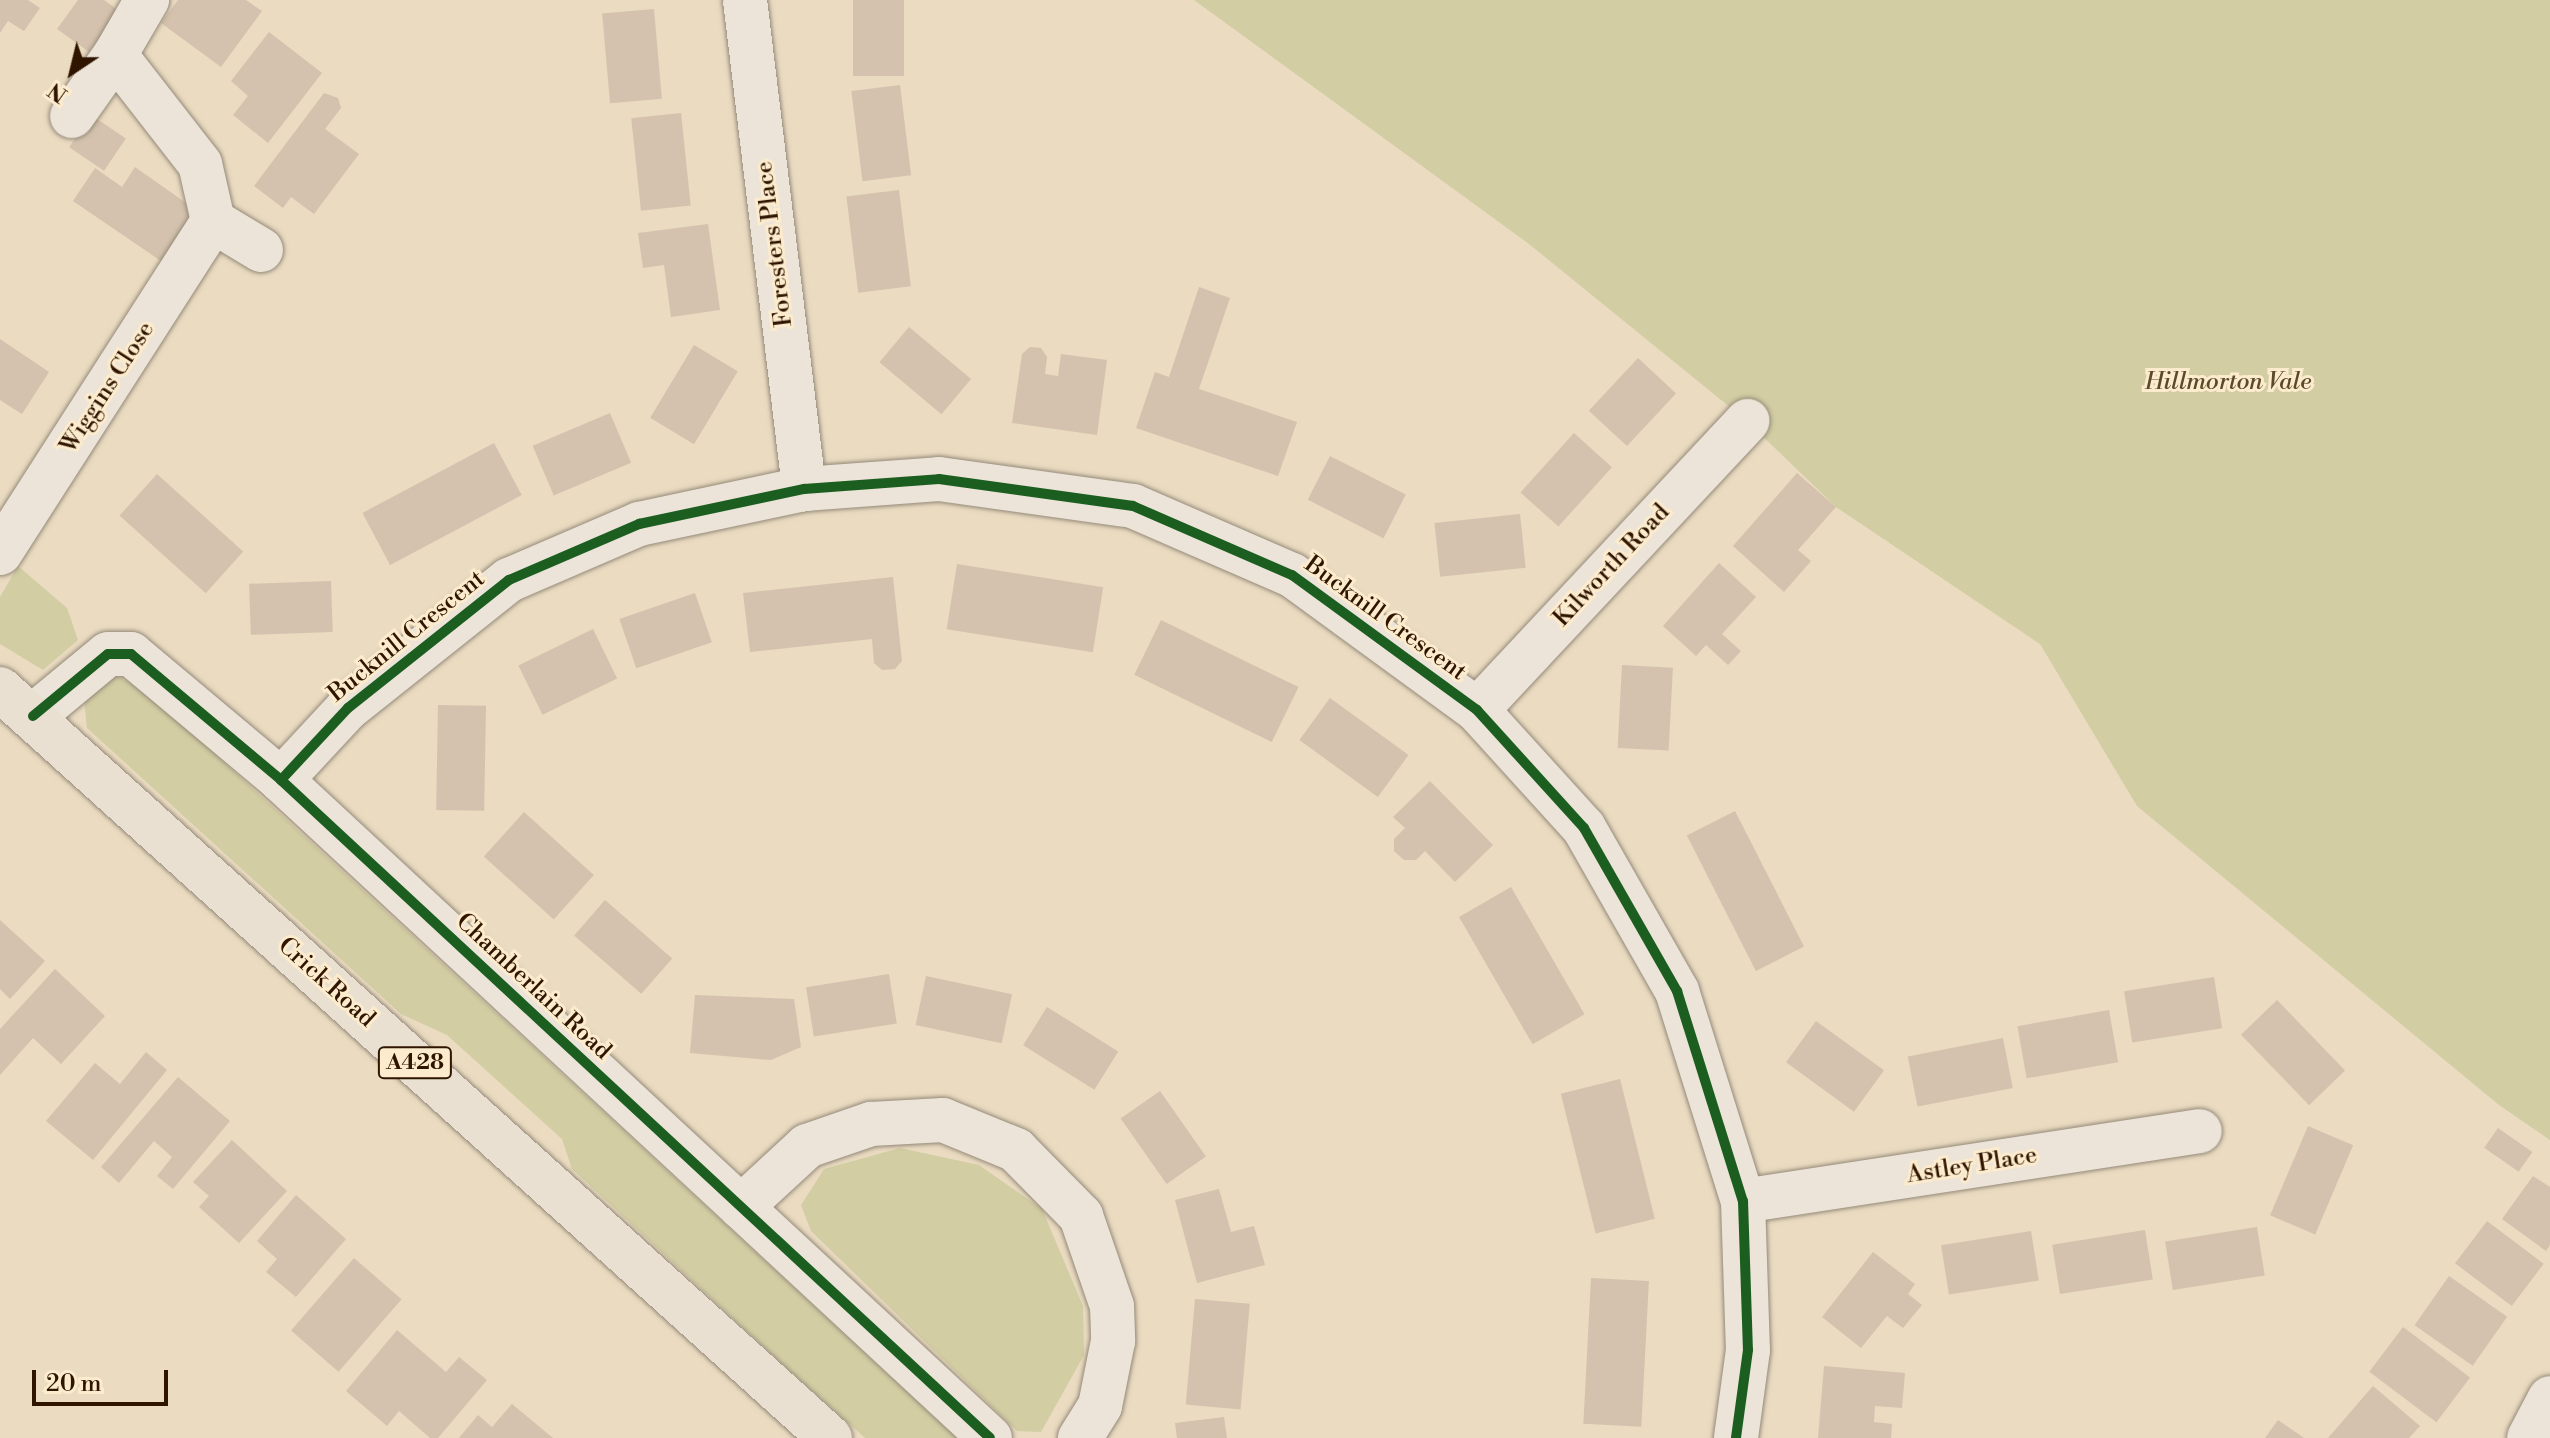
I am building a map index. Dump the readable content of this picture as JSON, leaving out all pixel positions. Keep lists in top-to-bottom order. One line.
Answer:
{"streets":{"highway":["Crick Road","A428"],"street":["Foresters Place","Wiggins Close","Kilworth Road","Bucknill Crescent","Chamberlain Road","Astley Place"]},"crossings":[["Foresters Place","Bucknill Crescent"],["Kilworth Road","Bucknill Crescent"],["Bucknill Crescent","Chamberlain Road"],["Bucknill Crescent","Astley Place"],["Crick Road","Chamberlain Road"]],"parks":["Hillmorton Vale"],"scale_bar":"20 m","north":"bottom left"}
